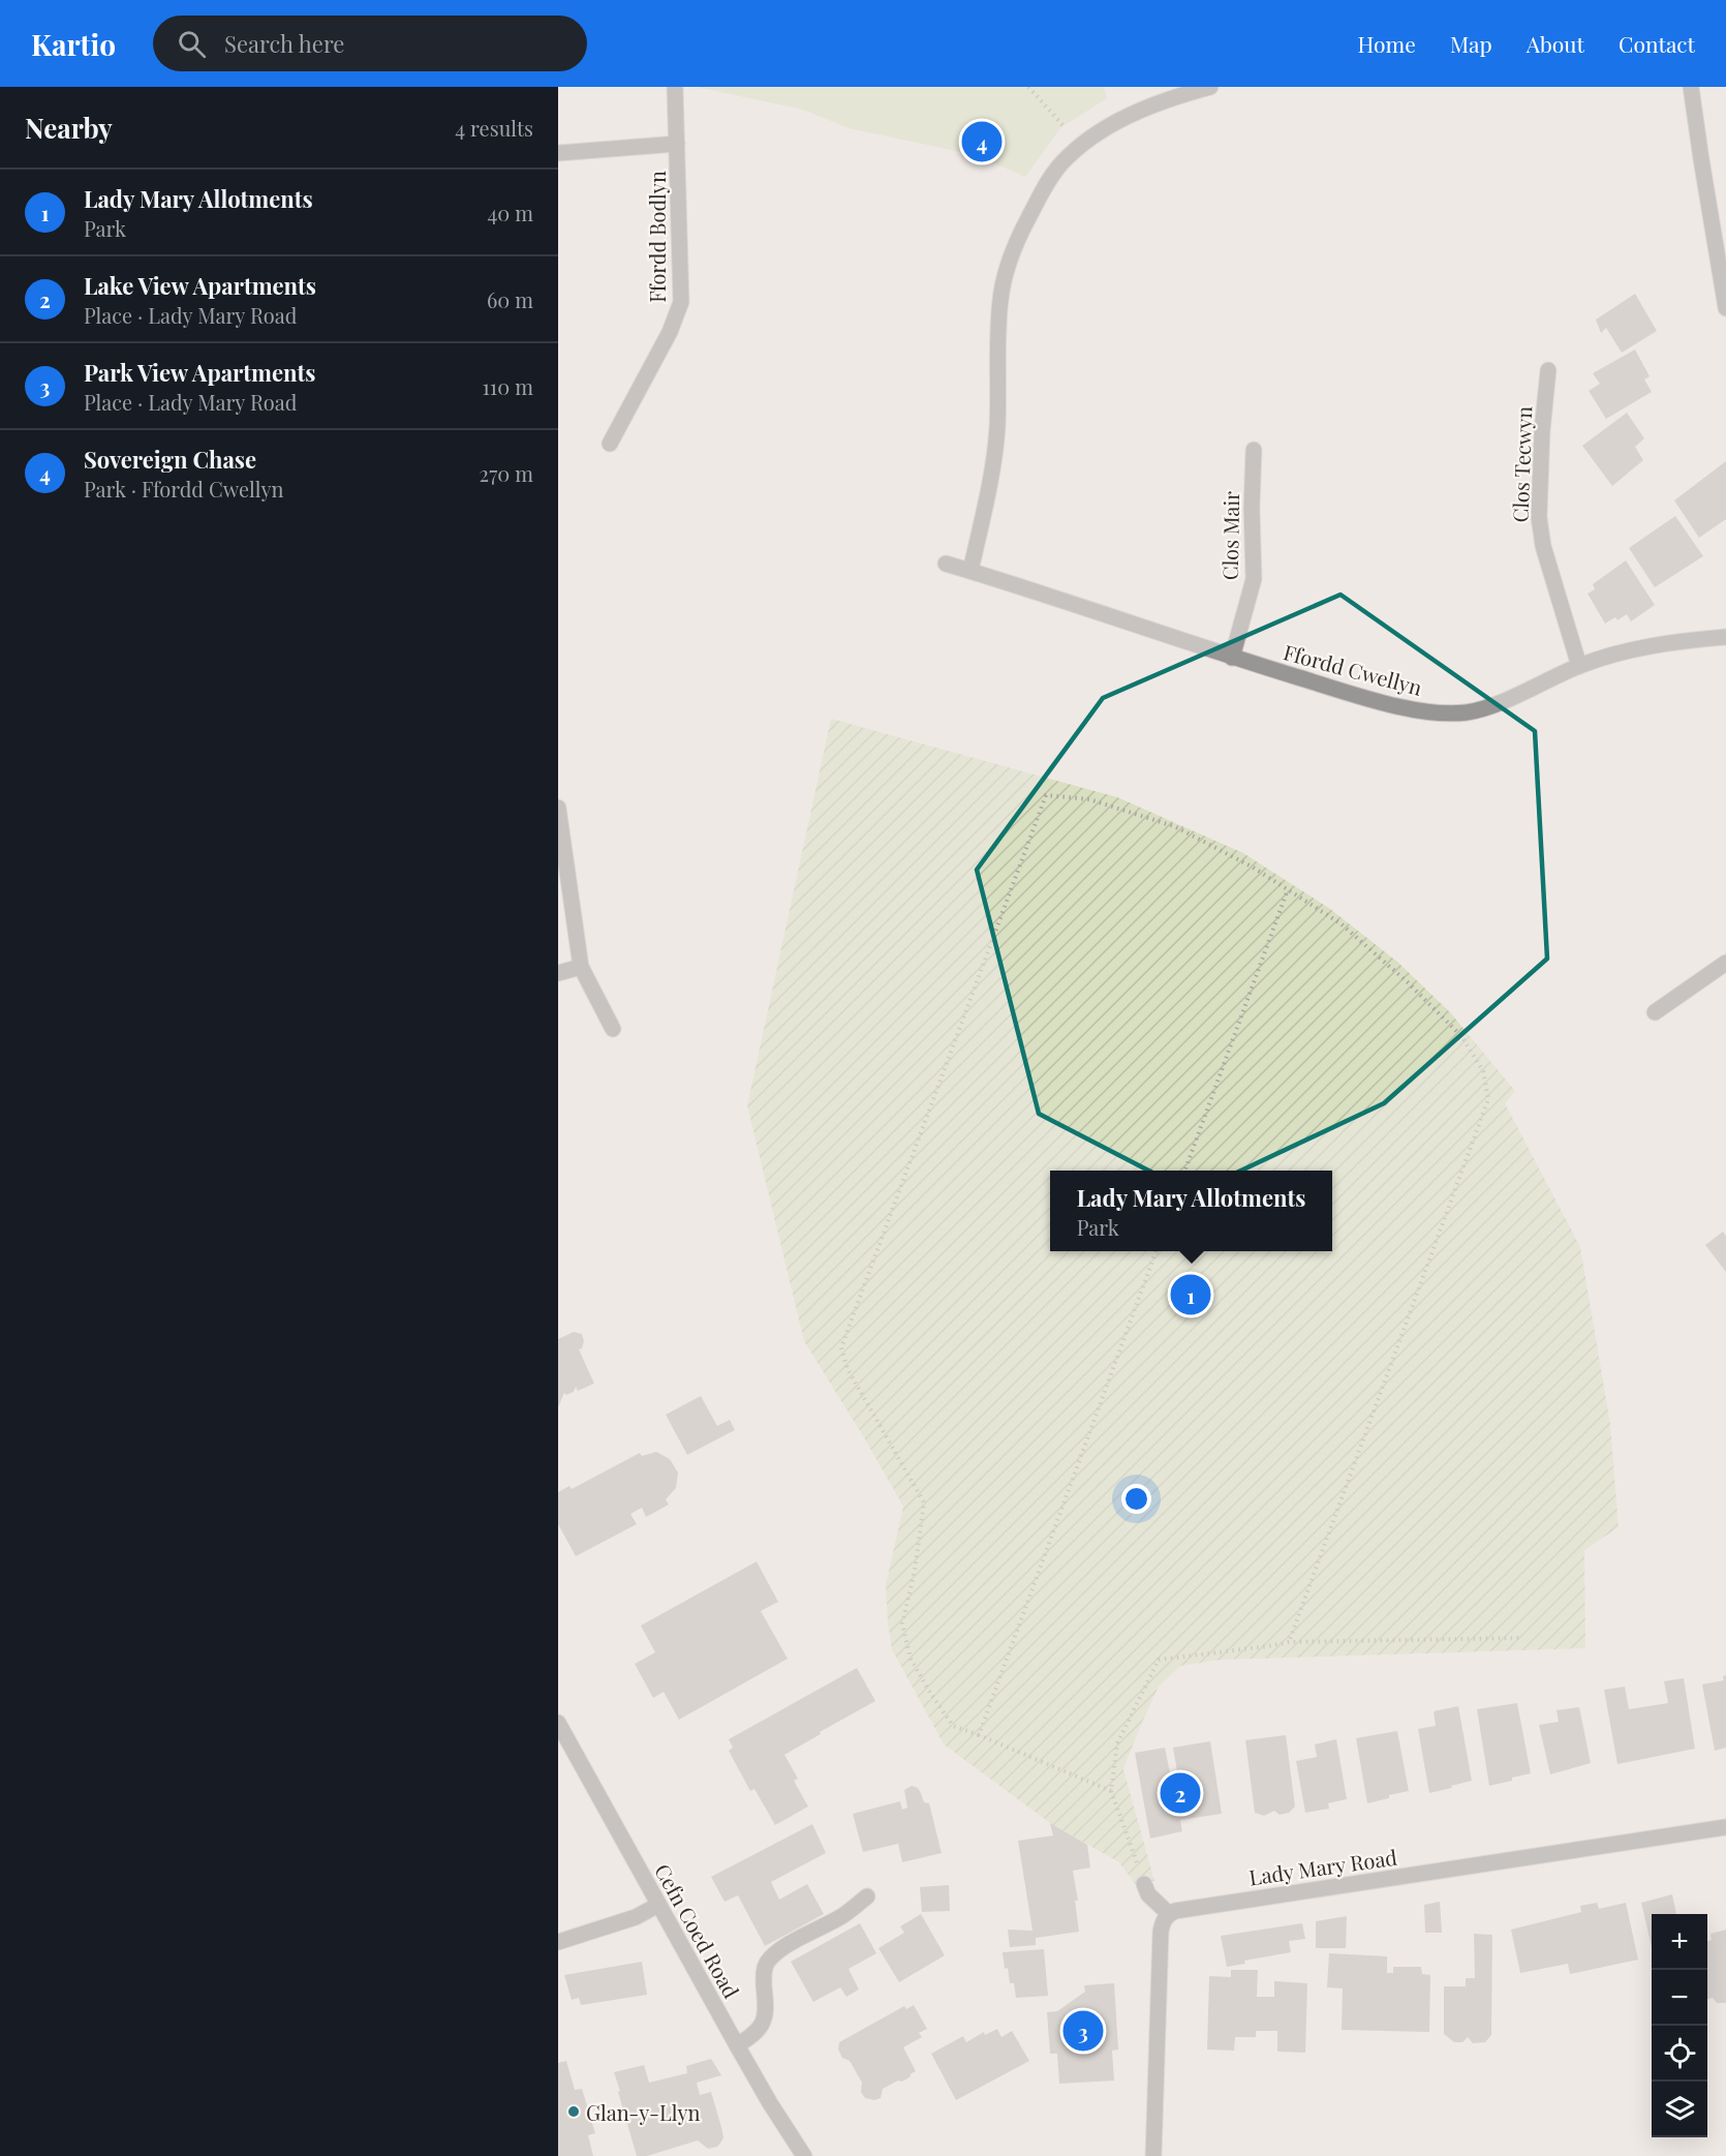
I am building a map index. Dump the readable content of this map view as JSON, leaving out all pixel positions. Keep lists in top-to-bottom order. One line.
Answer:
{"streets":{"street":["Ffordd Bodlyn","Clos Tecwyn","Clos Mair","Ffordd Cwellyn","Lady Mary Road","Cefn Coed Road"]},"crossings":[["Clos Tecwyn","Ffordd Cwellyn"],["Clos Mair","Ffordd Cwellyn"]],"places":["Glan-y-Llyn"],"page":{"header":"Kartio","search":"Search here","nav":["Home","Map","About","Contact"],"heading":["Nearby","4 results"],"pins":["4","1","2","3"],"list":[{"mark":"1","name":"Lady Mary Allotments","note":"Park","value":"40 m"},{"mark":"2","name":"Lake View Apartments","note":"Place · Lady Mary Road","value":"60 m"},{"mark":"3","name":"Park View Apartments","note":"Place · Lady Mary Road","value":"110 m"},{"mark":"4","name":"Sovereign Chase","note":"Park · Ffordd Cwellyn","value":"270 m"}],"popup":["Lady Mary Allotments","Park"],"map_buttons":["+","−"]}}
